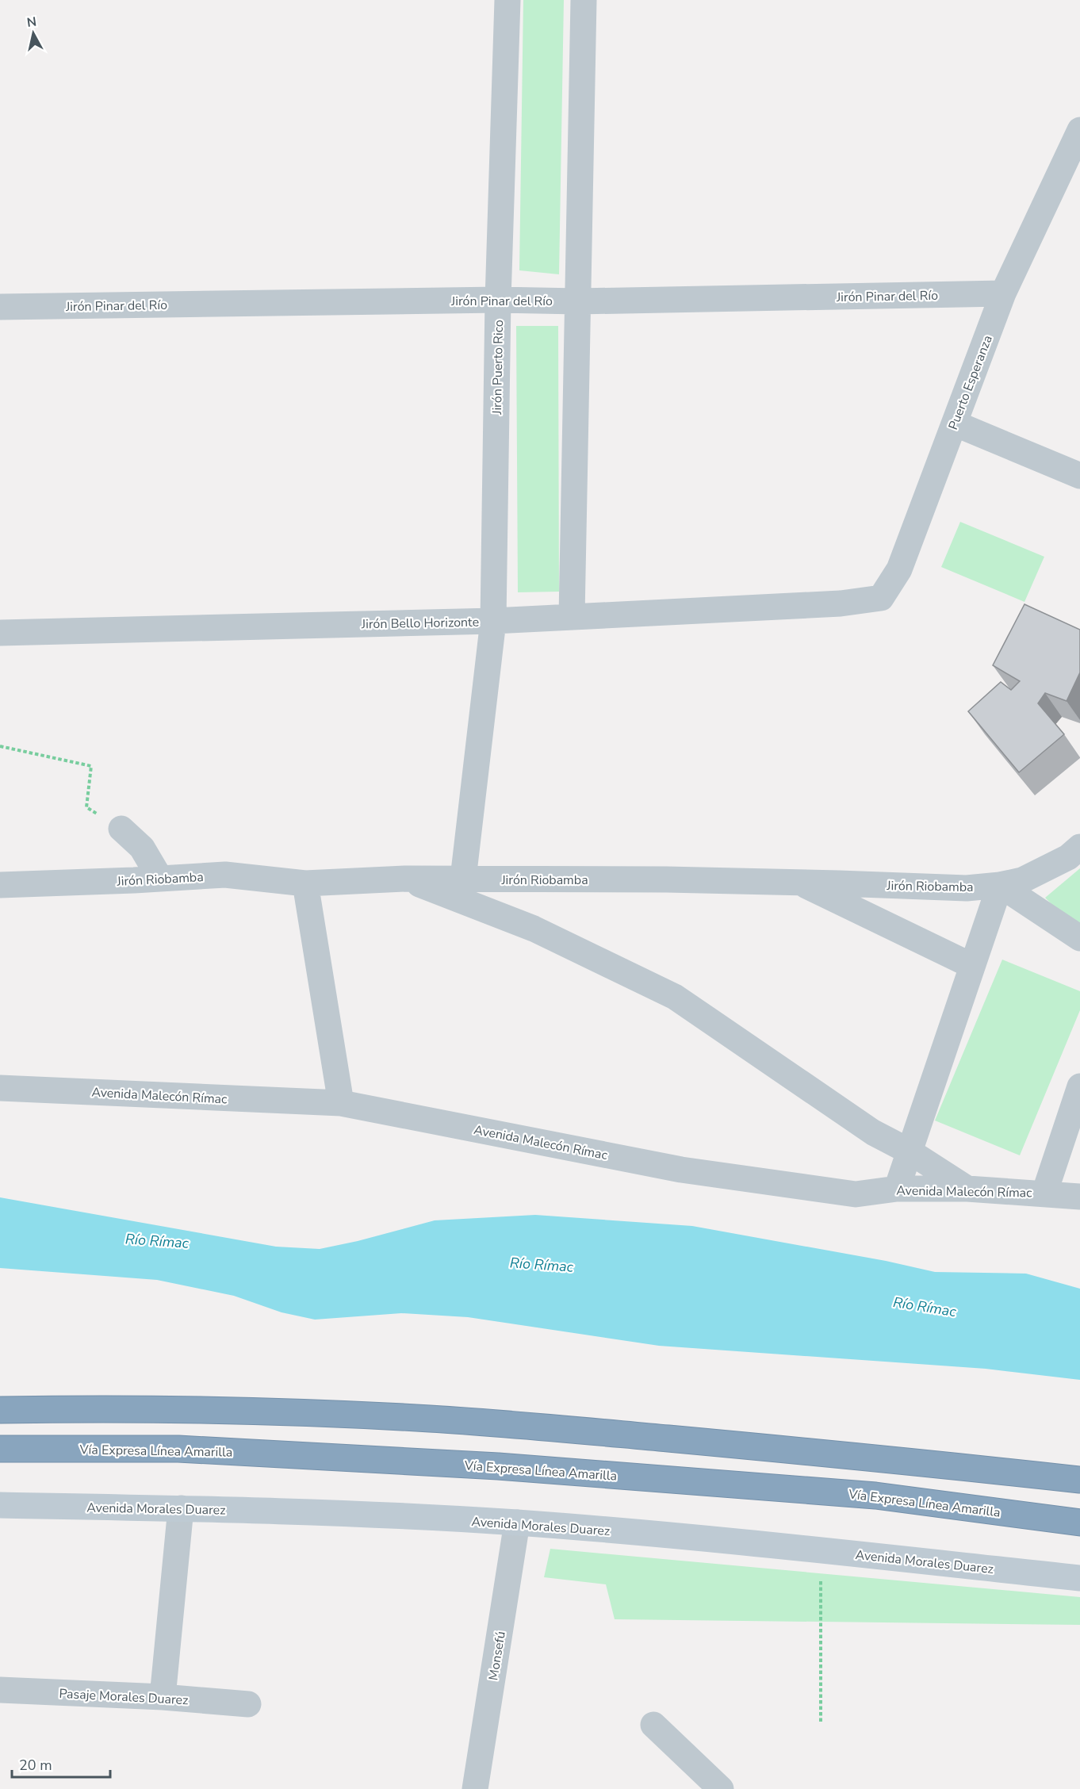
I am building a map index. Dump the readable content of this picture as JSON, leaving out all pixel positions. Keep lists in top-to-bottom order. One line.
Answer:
{"streets":{"highway":["Vía Expresa Línea Amarilla"],"street":["Jirón Pinar del Río","Jirón Puerto Rico","Puerto Esperanza","Jirón Bello Horizonte","Jirón Riobamba","Avenida Malecón Rímac","Avenida Morales Duarez","Monsefú","Pasaje Morales Duarez"]},"crossings":[["Jirón Pinar del Río","Jirón Puerto Rico"],["Jirón Pinar del Río","Puerto Esperanza"],["Jirón Puerto Rico","Jirón Bello Horizonte"],["Jirón Puerto Rico","Jirón Riobamba"],["Puerto Esperanza","Jirón Bello Horizonte"],["Avenida Morales Duarez","Monsefú"]],"water":["Río Rímac"],"scale_bar":"20 m","north":"top"}
